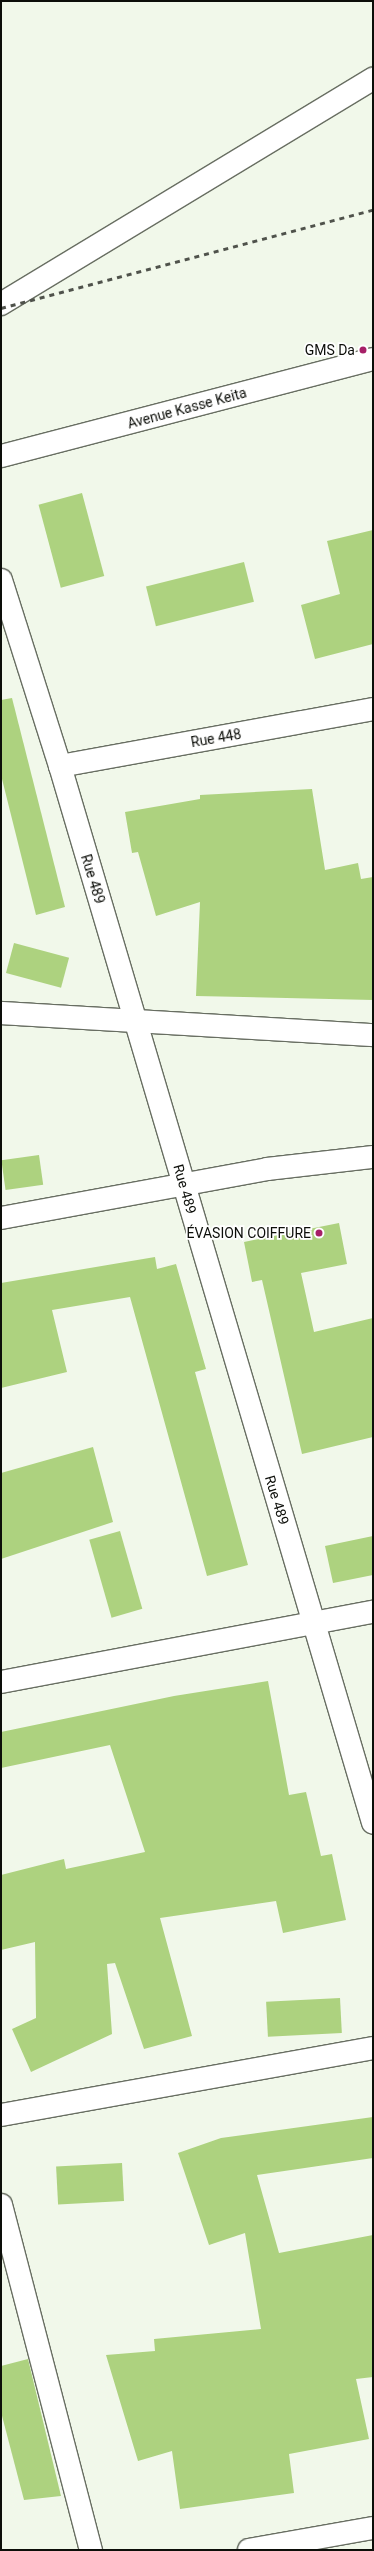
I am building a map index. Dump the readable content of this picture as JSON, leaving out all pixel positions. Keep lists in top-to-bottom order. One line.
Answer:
{"streets":{"street":["Avenue Kasse Keita","Rue 448","Rue 489"]},"crossings":[["Rue 448","Rue 489"]],"places":["GMS Da","ÉVASION COIFFURE"]}
